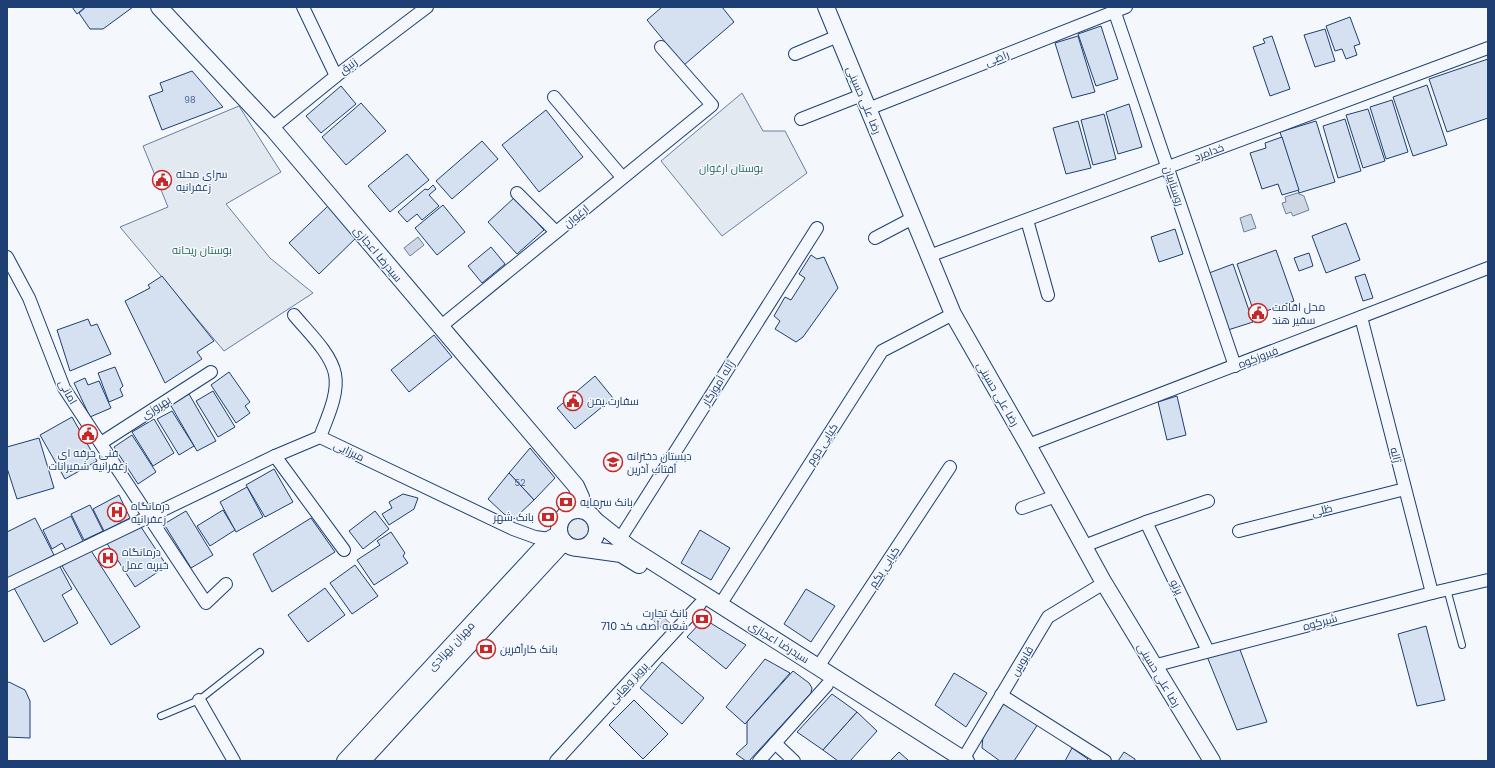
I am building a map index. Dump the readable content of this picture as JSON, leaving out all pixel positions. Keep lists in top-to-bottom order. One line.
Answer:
{"streets":{"main road":["رضا علی حسینی","سیدرضا اعجازی","مهران بهزادی"],"street":["راضی","زنبق","خدامرد","روستاییان","ارغوان","فیروزکوه","ژاله آموزگار","امانی","بهروزی","کیایی دوم","میرزایی","ژاله","ظلی","کیایی یکم","پرتو","شیرکوه","قایوس","پرویز وهابی"]},"crossings":[["راضی","رضا علی حسینی"],["راضی","روستاییان"],["زنبق","سیدرضا اعجازی"],["رضا علی حسینی","خدامرد"],["رضا علی حسینی","فیروزکوه"],["رضا علی حسینی","کیایی دوم"],["رضا علی حسینی","شیرکوه"],["رضا علی حسینی","قایوس"],["خدامرد","روستاییان"],["روستاییان","فیروزکوه"],["ارغوان","سیدرضا اعجازی"],["سیدرضا اعجازی","ژاله آموزگار"],["سیدرضا اعجازی","کیایی دوم"],["سیدرضا اعجازی","میرزایی"],["سیدرضا اعجازی","کیایی یکم"],["سیدرضا اعجازی","مهران بهزادی"],["سیدرضا اعجازی","قایوس"],["سیدرضا اعجازی","پرویز وهابی"],["فیروزکوه","ژاله"],["امانی","بهروزی"],["امانی","میرزایی"],["میرزایی","مهران بهزادی"],["ژاله","ظلی"],["ژاله","شیرکوه"],["پرتو","شیرکوه"]],"parks":["بوستان ارغوان","بوستان ریحانه"],"places":{"public building":["سرای محله زعفرانیه","محل اقامت سفیر هند","سفارت یمن","فنی حرفه ای زعفرانیه شمیرانات"],"school or university":["دبستان دخترانه آفتاب آذرین"],"bank":["بانک سرمایه","بانک شهر","بانک تجارت شعبه آصف کد 710","بانک کارآفرین"],"hospital":["درمانگاه زعفرانیه","درمانگاه خیریه عمل"]},"house_numbers":["98","52"]}
